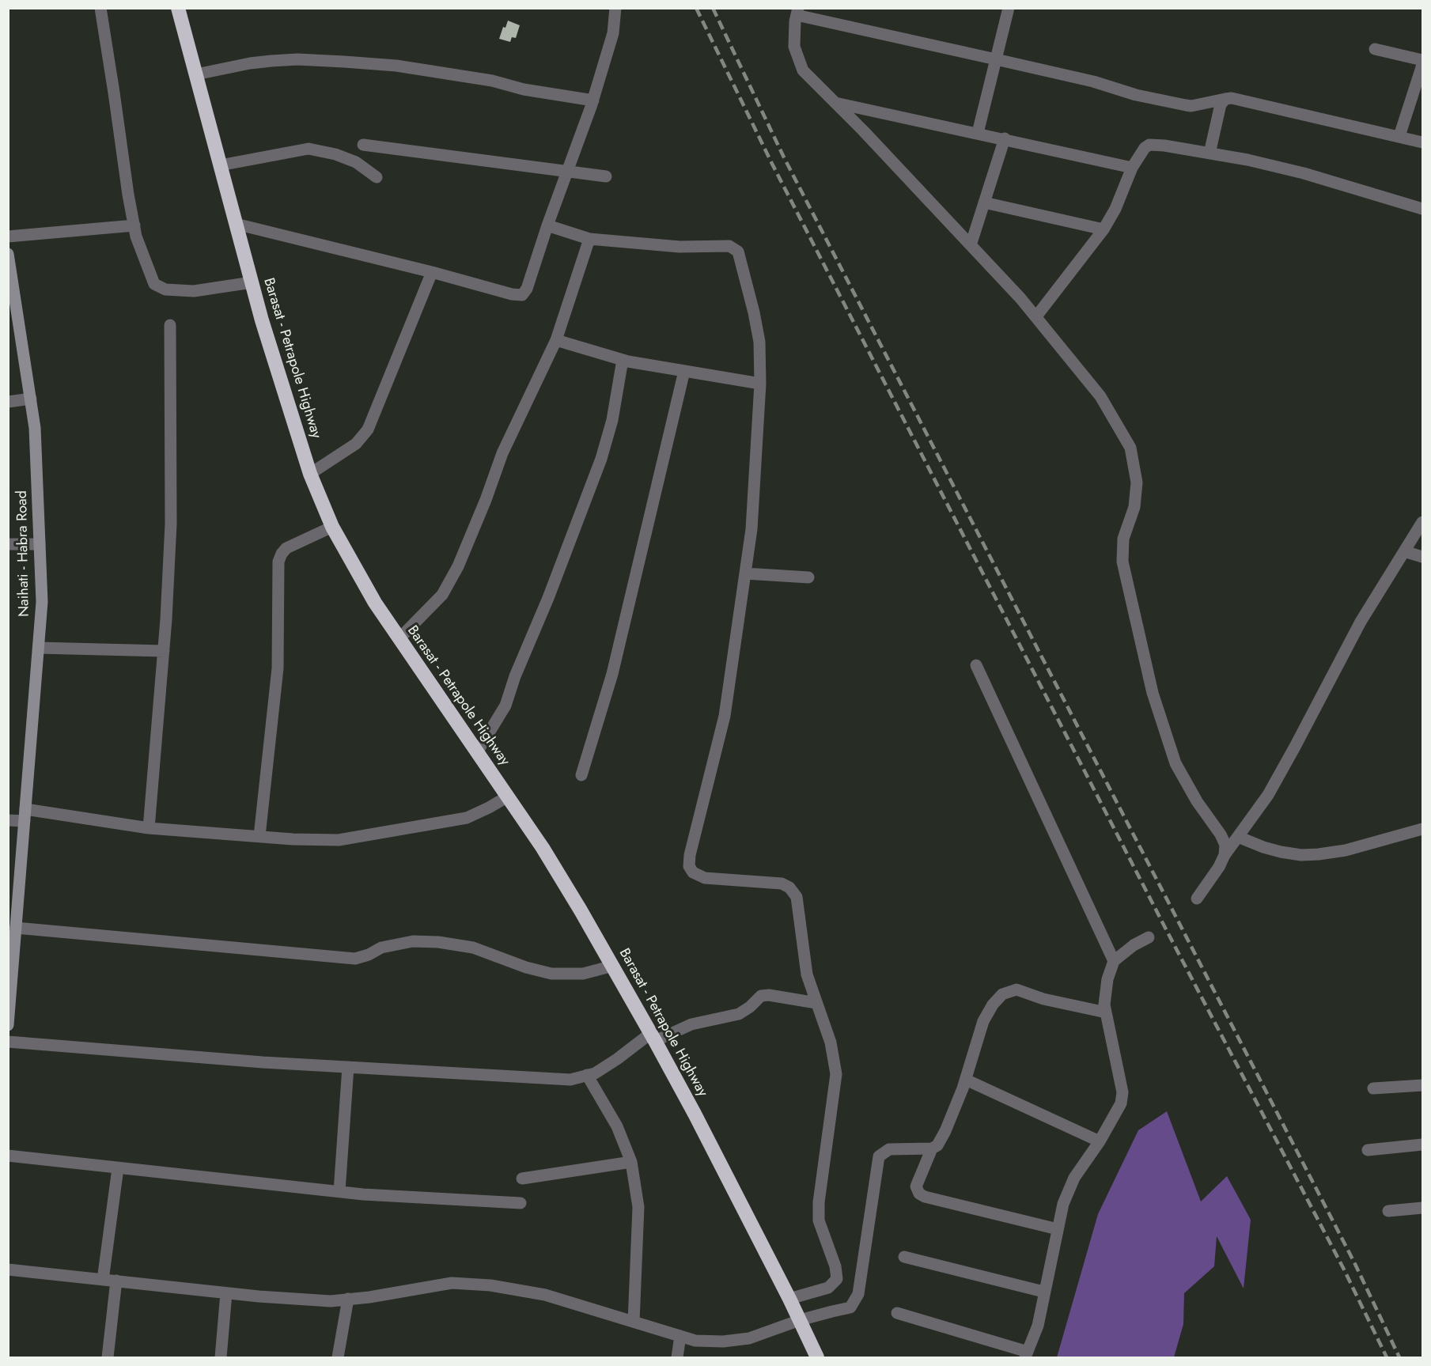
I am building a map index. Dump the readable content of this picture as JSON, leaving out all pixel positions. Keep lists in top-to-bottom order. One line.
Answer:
{"streets":{"highway":["Barasat - Petrapole Highway"],"main road":["Naihati - Habra Road"]}}
